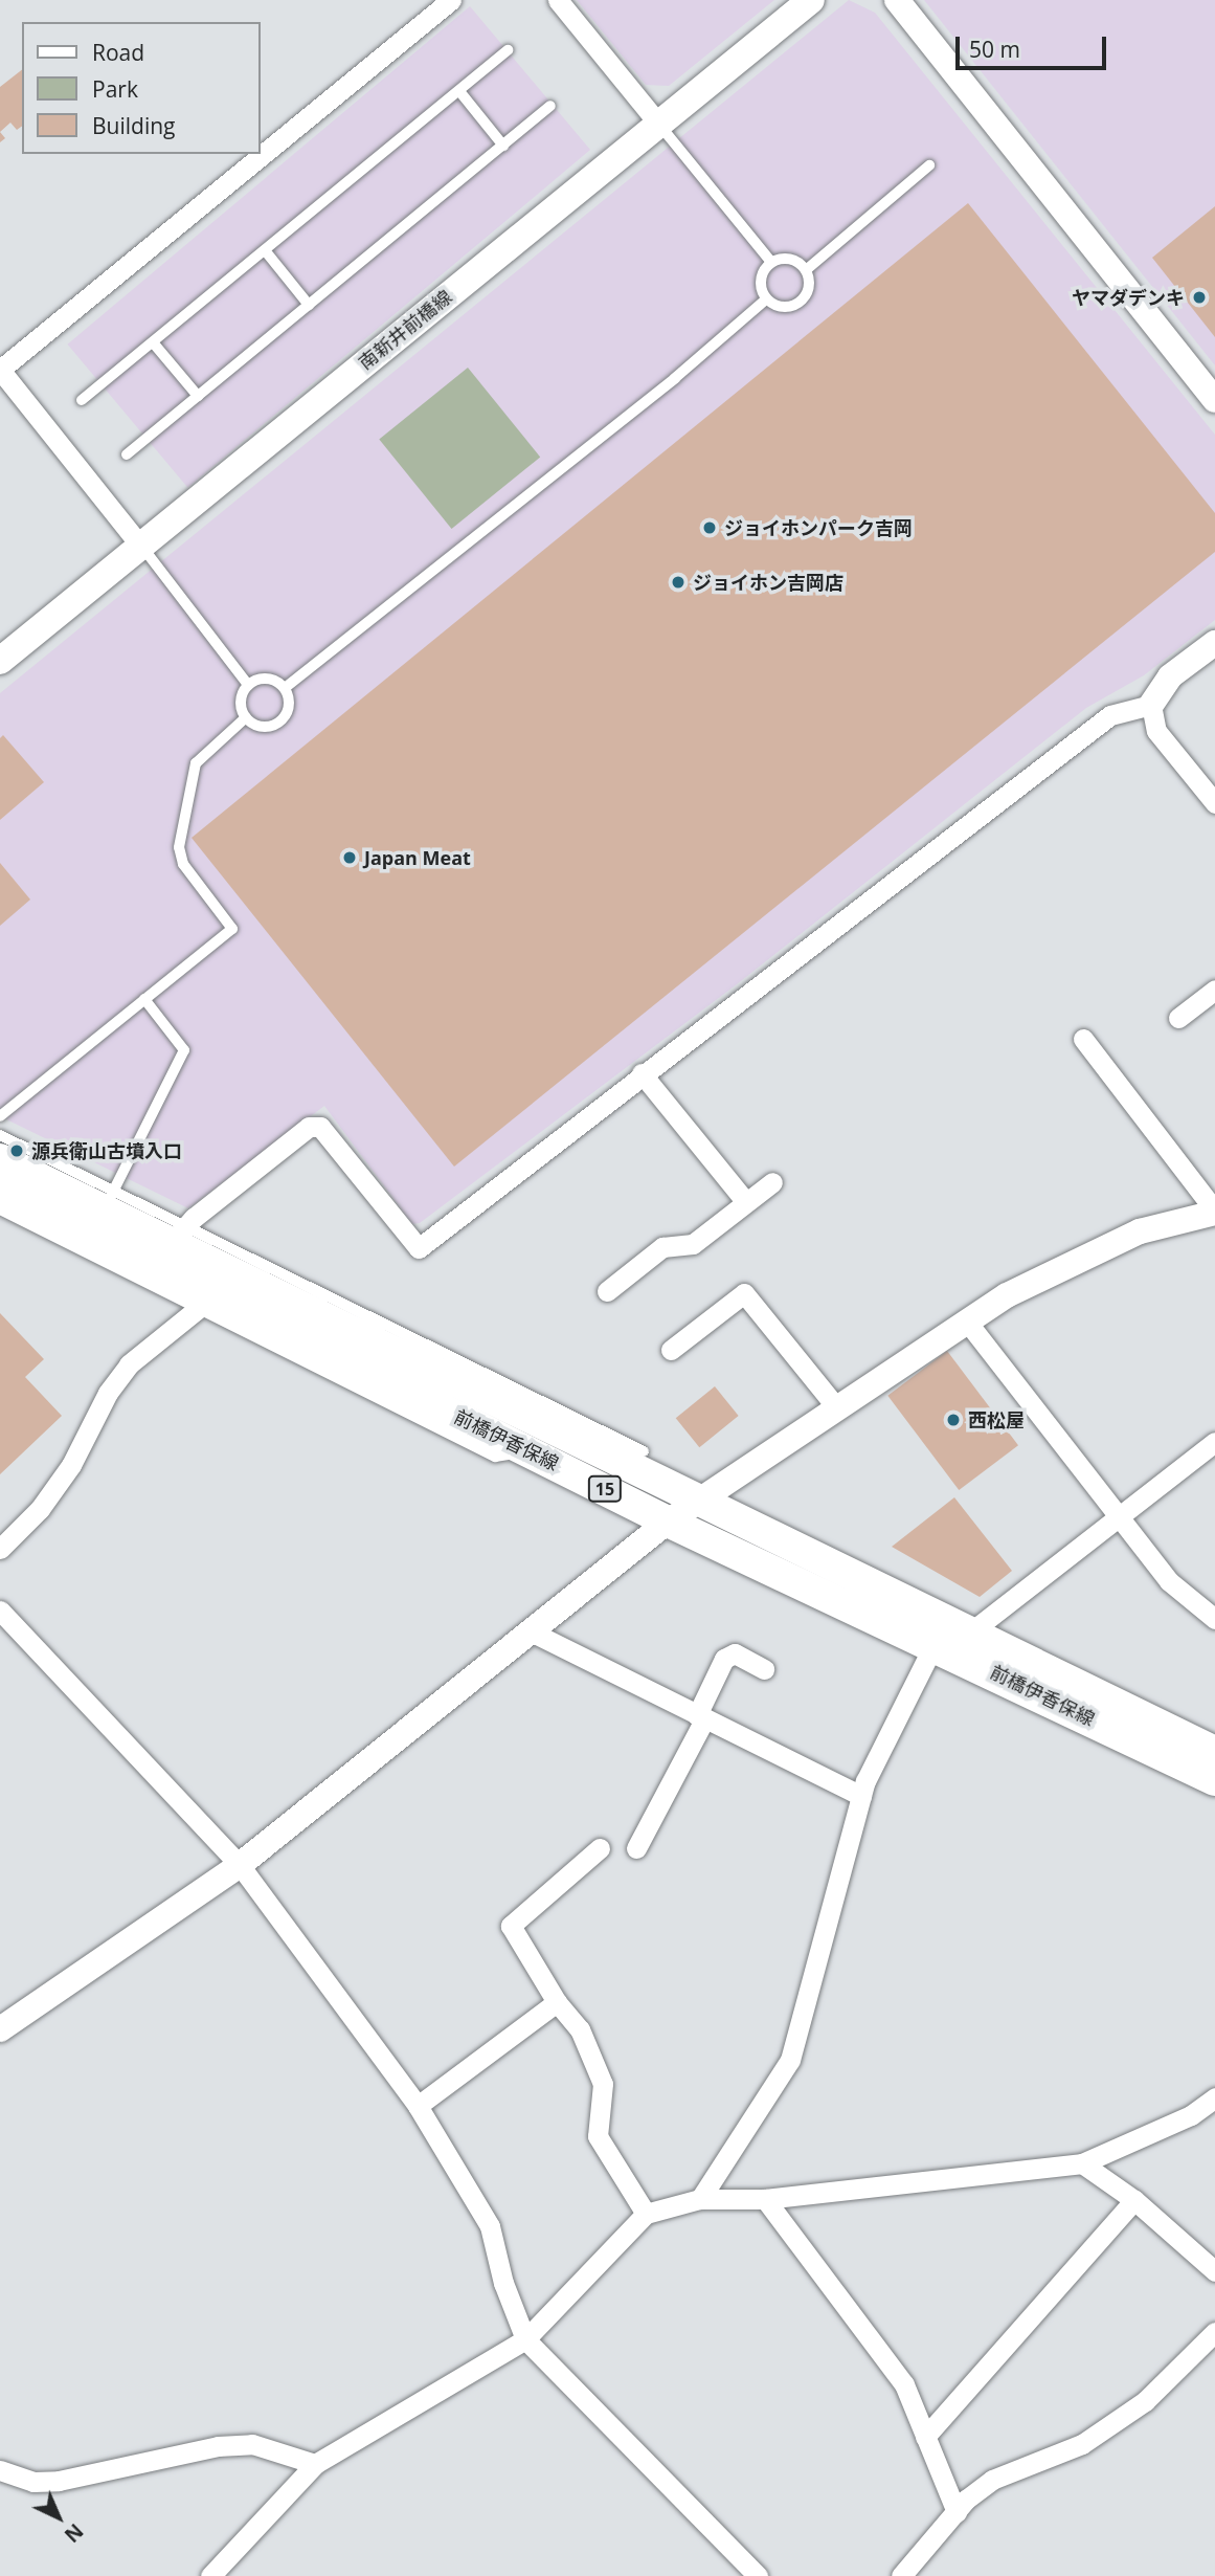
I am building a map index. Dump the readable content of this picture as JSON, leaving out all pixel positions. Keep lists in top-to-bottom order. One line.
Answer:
{"streets":{"main road":["南新井前橋線","前橋伊香保線","15"]},"places":["ヤマダデンキ","ジョイホンパーク吉岡","ジョイホン吉岡店","Japan Meat","源兵衛山古墳入口","西松屋"],"legend":["Road","Park","Building"],"scale_bar":"50 m","north":"bottom right"}
